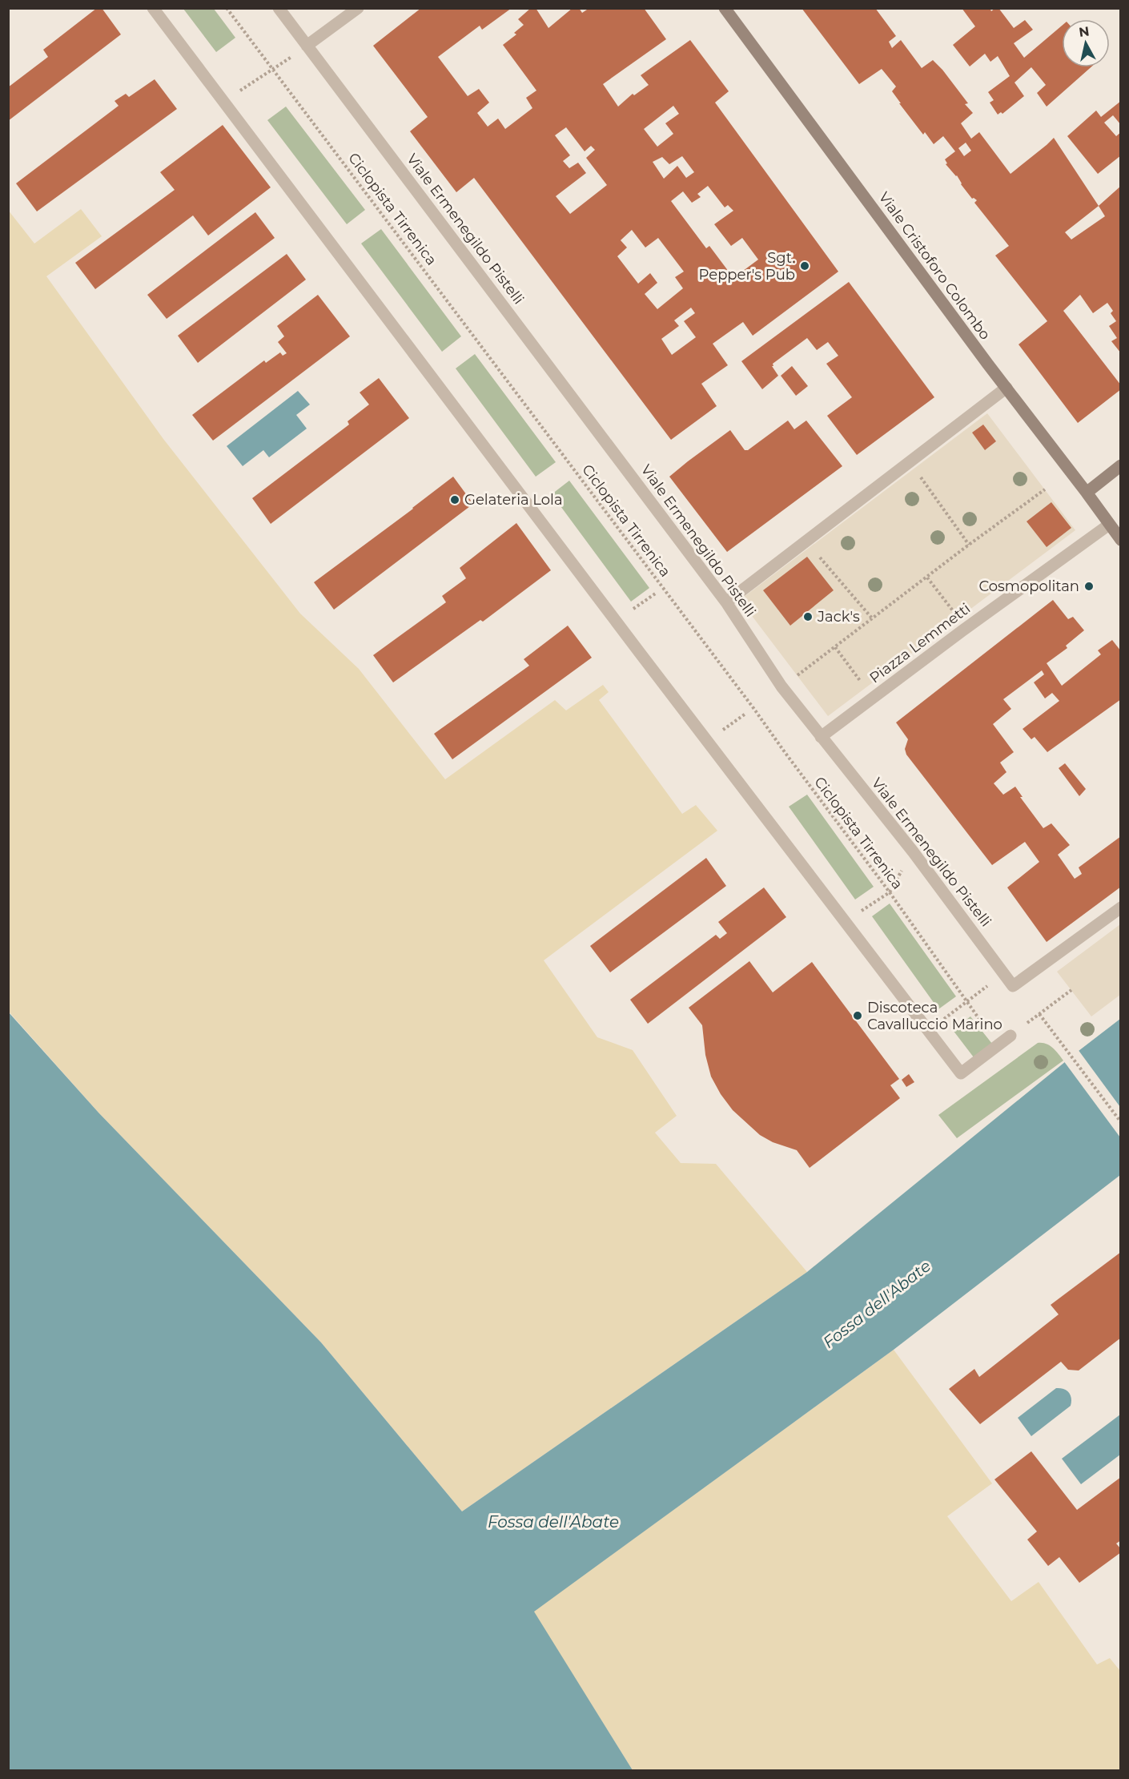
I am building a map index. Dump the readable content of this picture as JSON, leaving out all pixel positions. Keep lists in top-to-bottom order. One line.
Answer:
{"streets":{"street":["Viale Ermenegildo Pistelli","Viale Cristoforo Colombo","Piazza Lemmetti"],"path":["Ciclopista Tirrenica"]},"crossings":[["Viale Ermenegildo Pistelli","Piazza Lemmetti"],["Viale Cristoforo Colombo","Piazza Lemmetti"]],"water":["Fossa dell'Abate"],"places":["Sgt. Pepper's Pub","Gelateria Lola","Cosmopolitan","Jack's","Discoteca Cavalluccio Marino"],"north":"top"}
